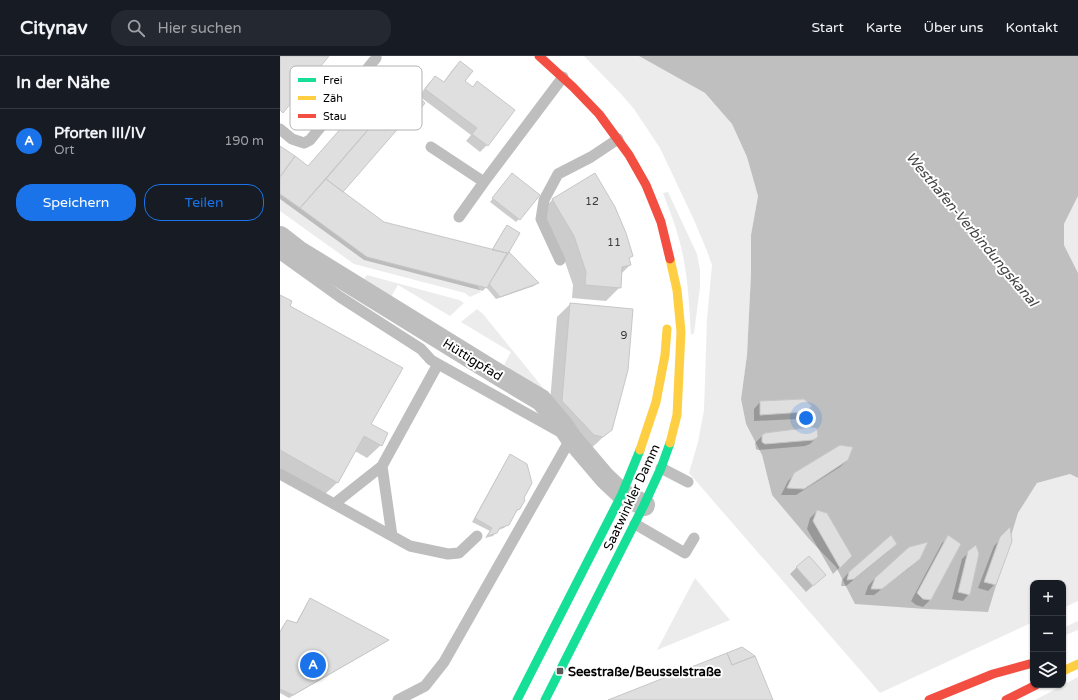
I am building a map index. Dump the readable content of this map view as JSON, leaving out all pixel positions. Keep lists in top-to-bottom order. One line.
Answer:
{"streets":{"main road":["Saatwinkler Damm"],"street":["Hüttigpfad"]},"crossings":[["Hüttigpfad","Saatwinkler Damm"]],"water":["Westhafen-Verbindungskanal"],"places":{"transit":["Seestraße/Beusselstraße"]},"house_numbers":["12","11","9"],"legend":["Frei","Zäh","Stau"],"page":{"header":"Citynav","search":"Hier suchen","nav":["Start","Karte","Über uns","Kontakt"],"heading":"In der Nähe","list":[{"mark":"A","name":"Pforten III/IV","note":"Ort","value":"190 m"}],"buttons":["Speichern","Teilen"],"map_buttons":["+","−"],"pins":"A"}}
